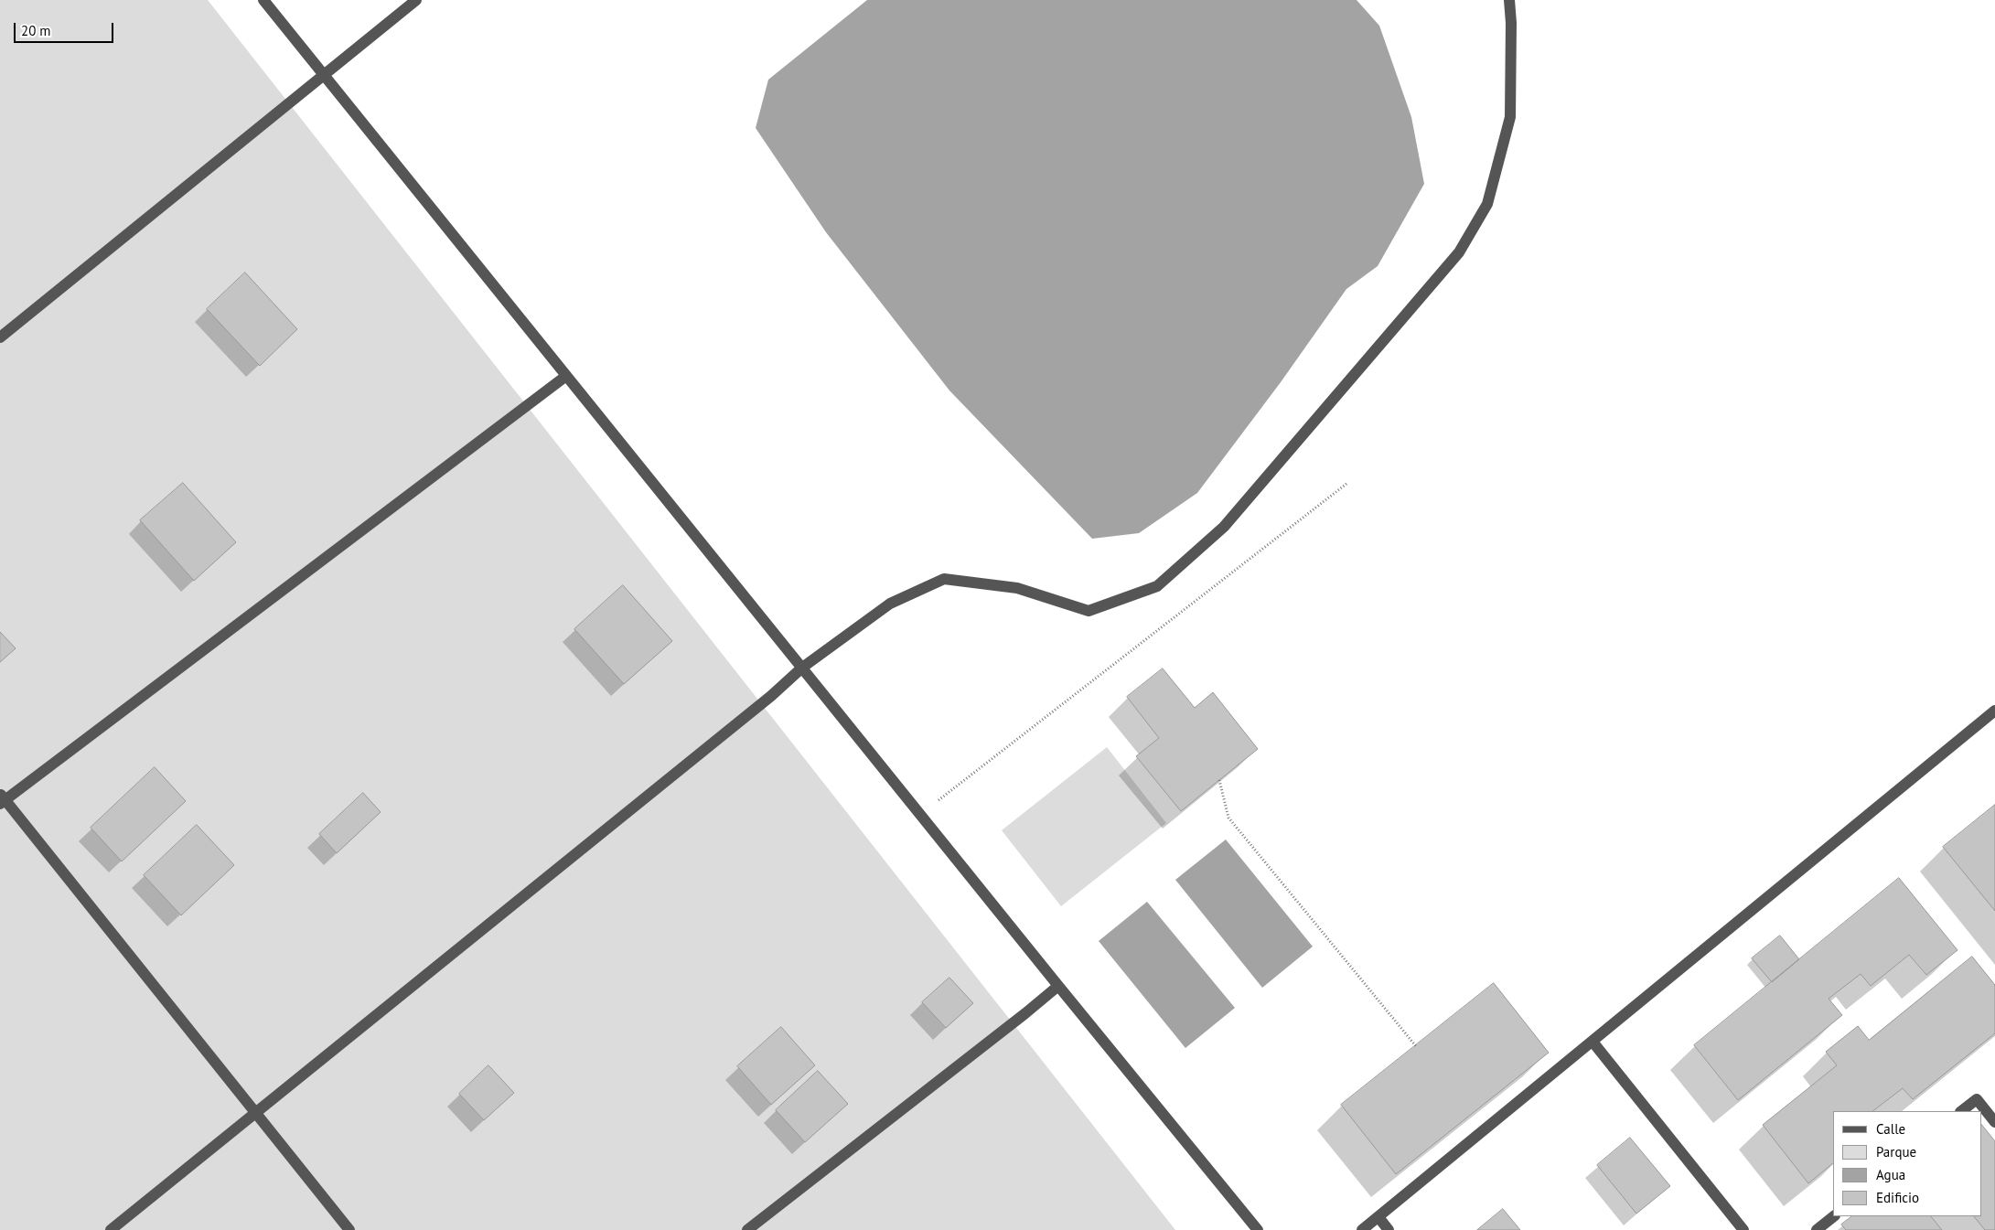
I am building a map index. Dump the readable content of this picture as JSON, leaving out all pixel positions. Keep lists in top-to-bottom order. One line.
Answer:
{"legend":["Calle","Parque","Agua","Edificio"],"scale_bar":"20 m"}
